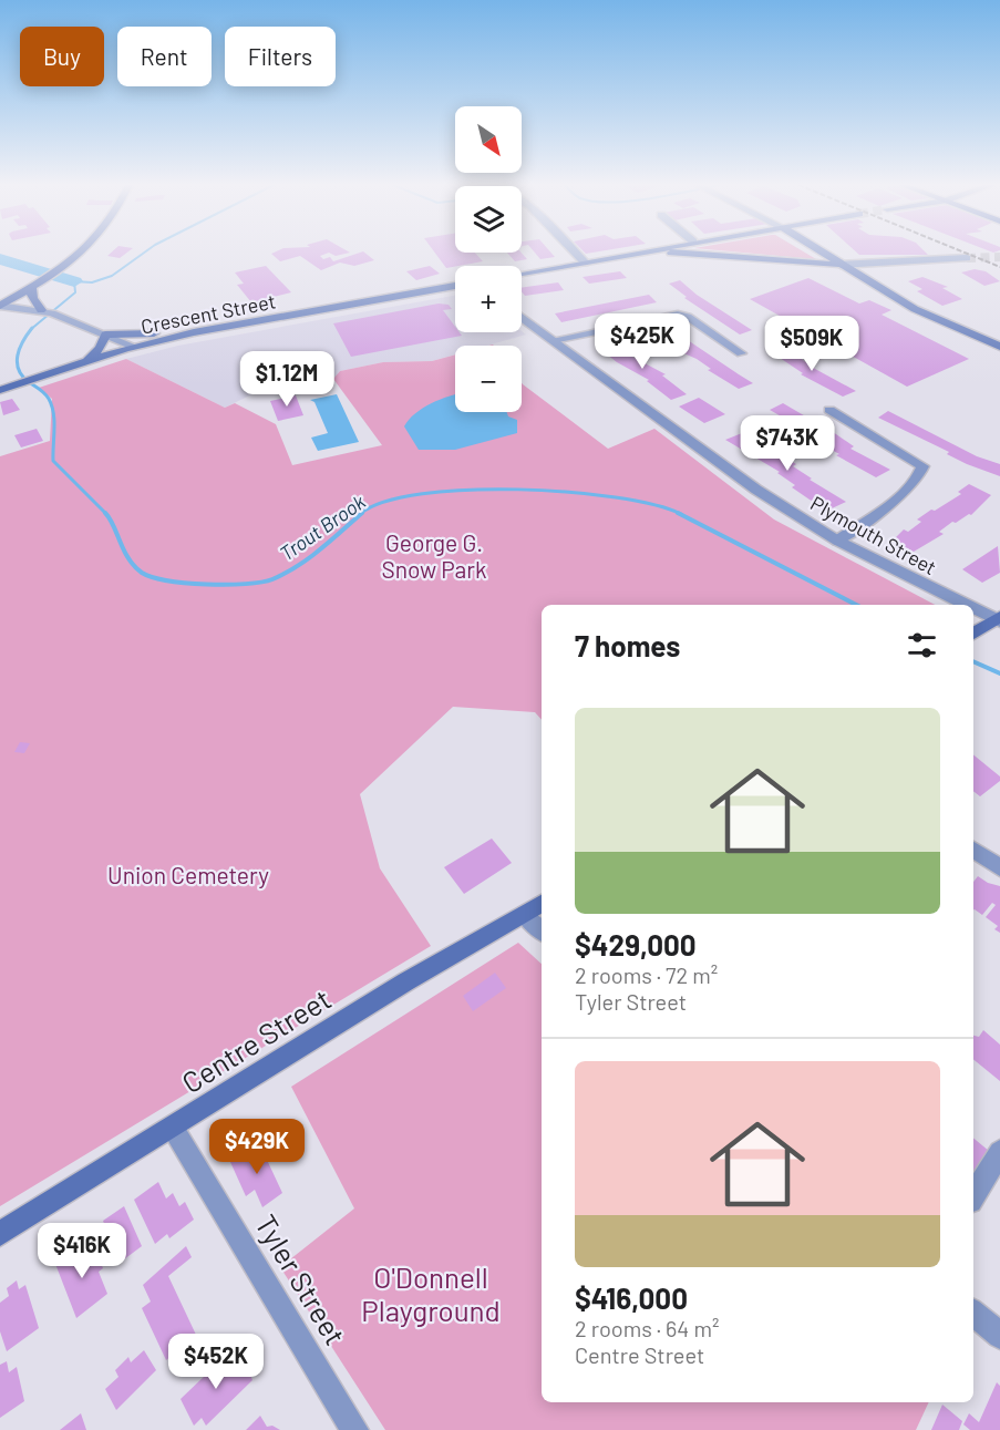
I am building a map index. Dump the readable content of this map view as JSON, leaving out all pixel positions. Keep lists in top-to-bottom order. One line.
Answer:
{"streets":{"main road":["Crescent Street","Centre Street"],"street":["Plymouth Street","Tyler Street"]},"crossings":[["Centre Street","Tyler Street"]],"water":["Trout Brook"],"parks":["George G. Snow Park","Union Cemetery","O'Donnell Playground"],"north":"bottom right","page":{"chip":["Buy","Rent","Filters"],"map_buttons":["+","−"],"price":["$425K","$509K","$1.12M","$743K","$429K","$416K","$452K"],"heading":"7 homes","list":[{"name":"$429,000","note":"2 rooms · 72 m² · Tyler Street"},{"name":"$416,000","note":"2 rooms · 64 m² · Centre Street"}]}}
